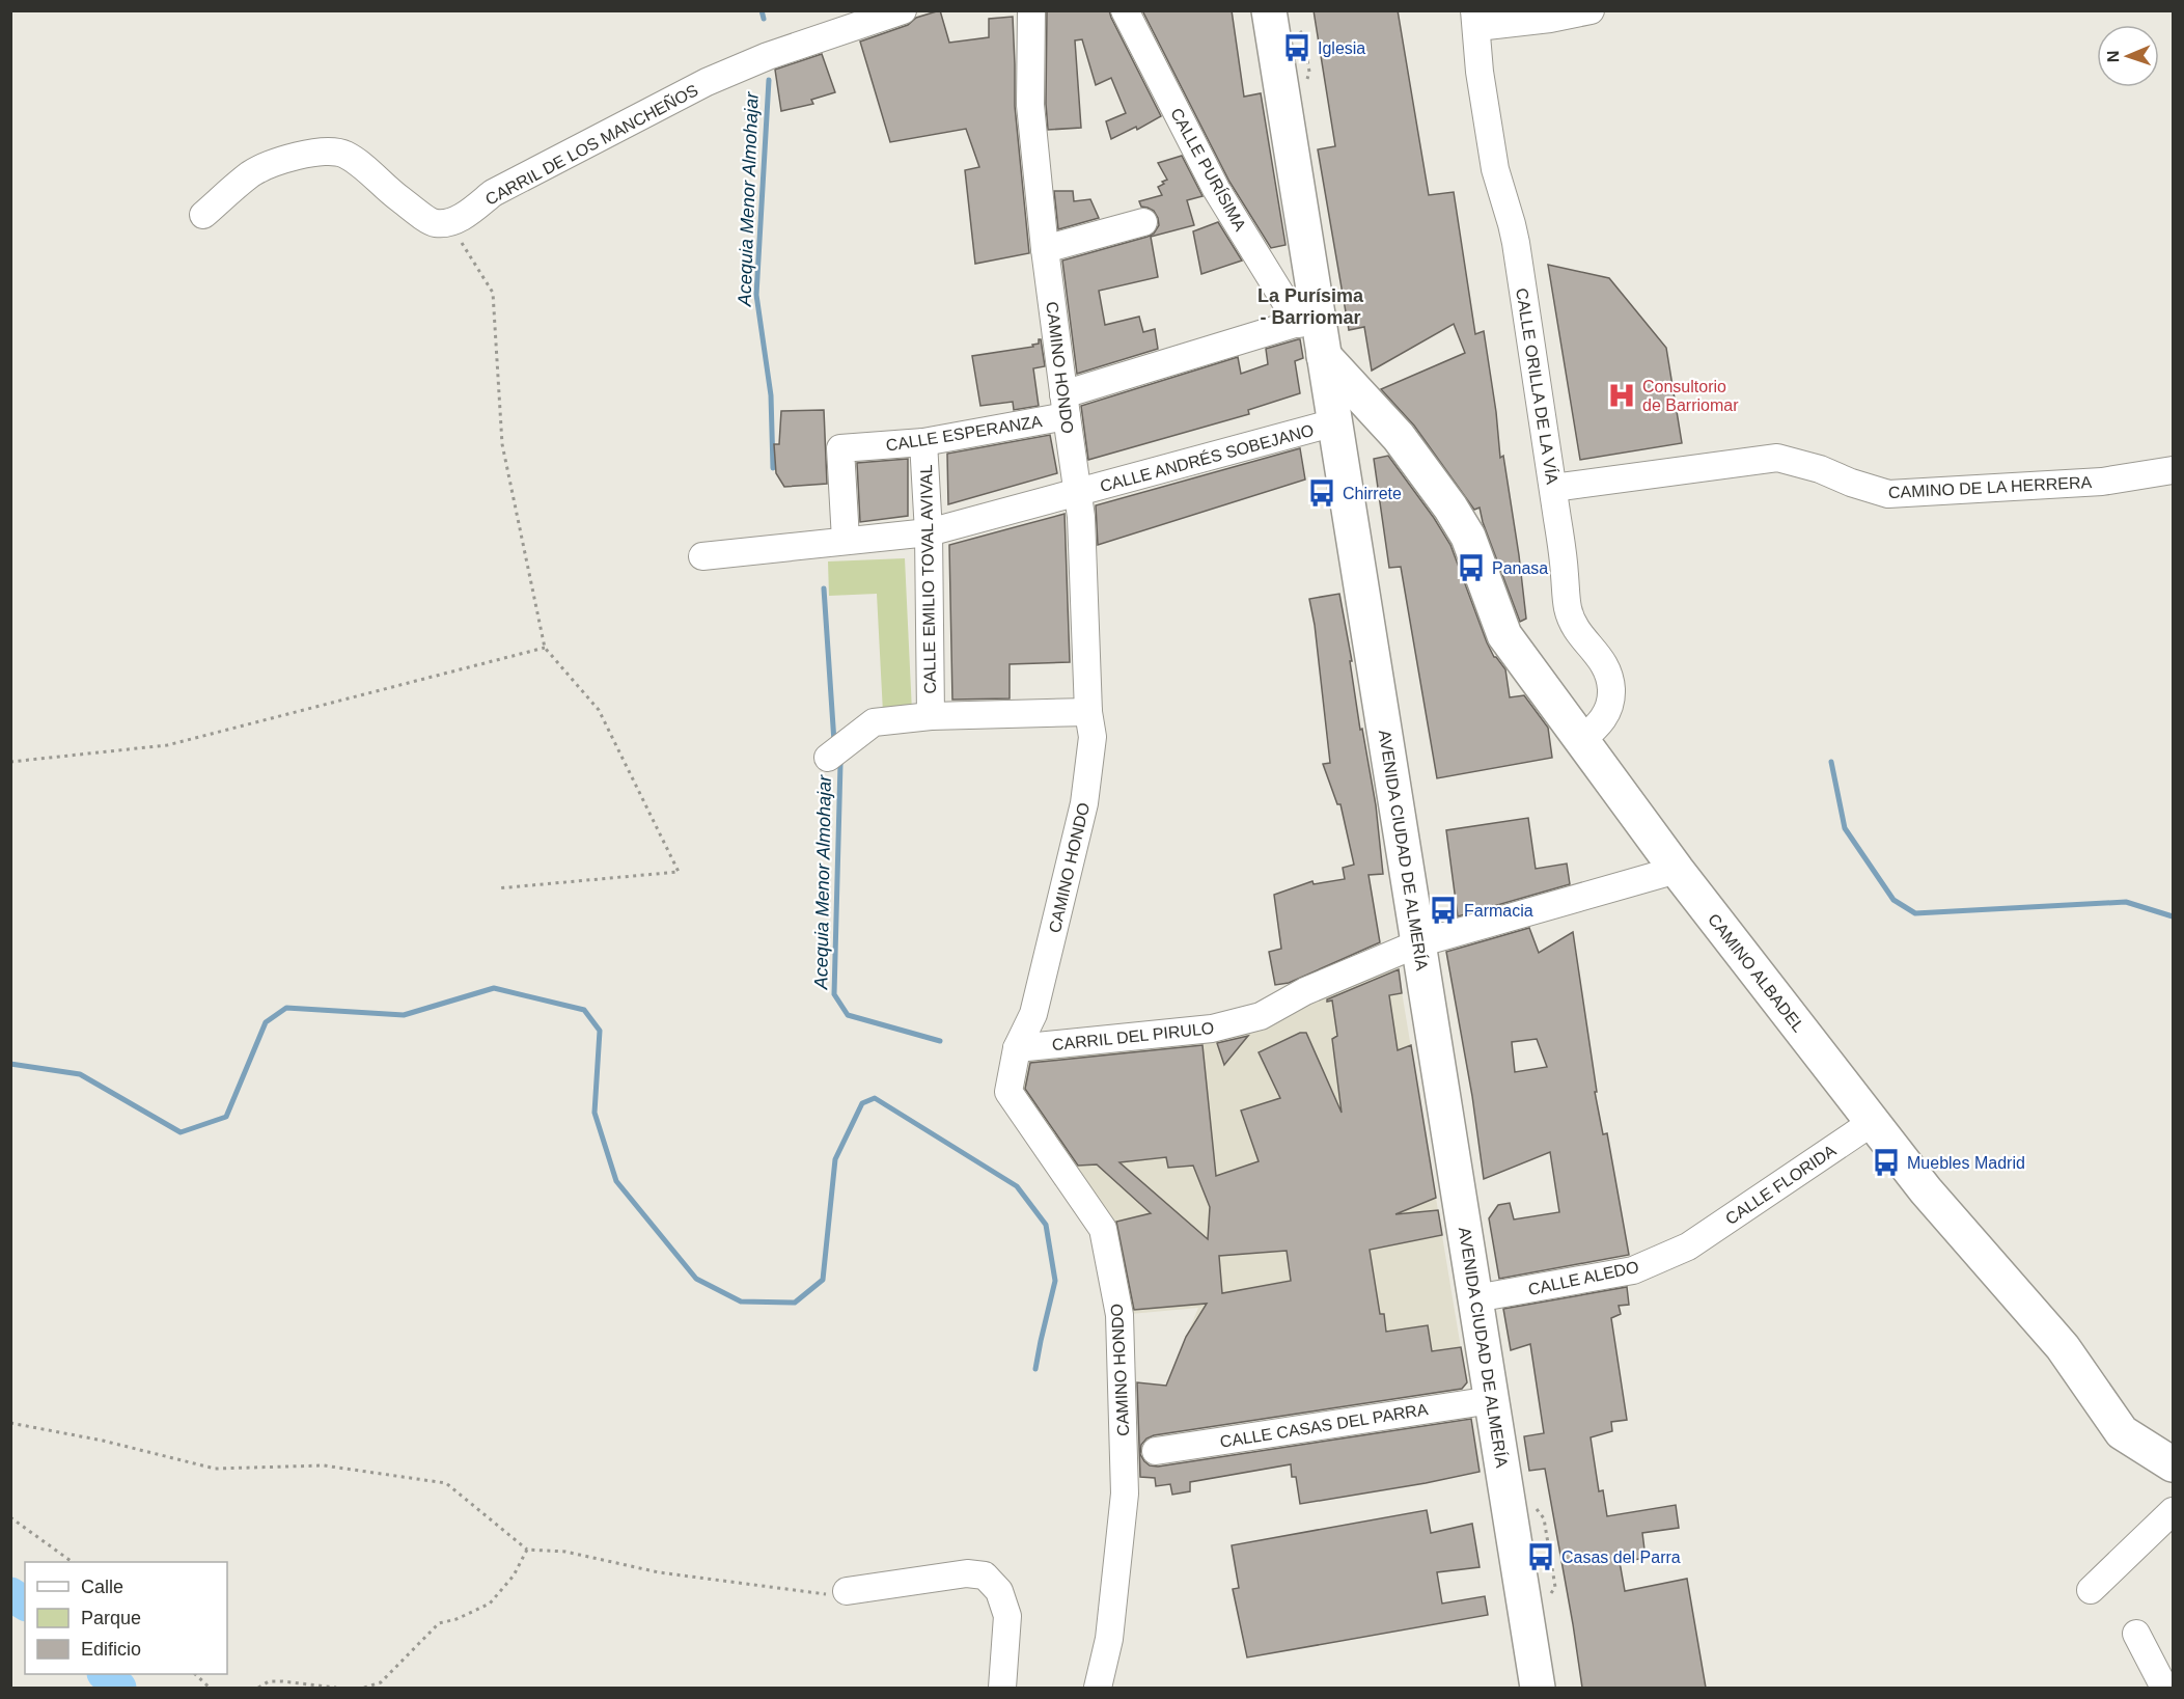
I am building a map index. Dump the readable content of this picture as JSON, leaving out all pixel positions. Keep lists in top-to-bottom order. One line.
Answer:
{"streets":{"main road":["AVENIDA CIUDAD DE ALMERÍA","CAMINO ALBADEL"],"street":["CARRIL DE LOS MANCHEÑOS","CALLE PURÍSIMA","CAMINO HONDO","CALLE ORILLA DE LA VÍA","CALLE ESPERANZA","CALLE ANDRÉS SOBEJANO","CAMINO DE LA HERRERA","CALLE EMILIO TOVAL AVIVAL","CARRIL DEL PIRULO","CALLE FLORIDA","CALLE ALEDO","CALLE CASAS DEL PARRA"]},"crossings":[["CALLE PURÍSIMA","CALLE ESPERANZA"],["CALLE PURÍSIMA","AVENIDA CIUDAD DE ALMERÍA"],["CAMINO HONDO","CALLE ESPERANZA"],["CAMINO HONDO","CALLE ANDRÉS SOBEJANO"],["CAMINO HONDO","CARRIL DEL PIRULO"],["CALLE ORILLA DE LA VÍA","CAMINO DE LA HERRERA"],["CALLE ORILLA DE LA VÍA","CAMINO ALBADEL"],["CALLE ESPERANZA","CALLE ANDRÉS SOBEJANO"],["CALLE ESPERANZA","CALLE EMILIO TOVAL AVIVAL"],["CALLE ESPERANZA","AVENIDA CIUDAD DE ALMERÍA"],["CALLE ANDRÉS SOBEJANO","CALLE EMILIO TOVAL AVIVAL"],["CALLE ANDRÉS SOBEJANO","AVENIDA CIUDAD DE ALMERÍA"],["AVENIDA CIUDAD DE ALMERÍA","CAMINO ALBADEL"],["AVENIDA CIUDAD DE ALMERÍA","CARRIL DEL PIRULO"],["AVENIDA CIUDAD DE ALMERÍA","CALLE ALEDO"],["AVENIDA CIUDAD DE ALMERÍA","CALLE CASAS DEL PARRA"],["CAMINO ALBADEL","CARRIL DEL PIRULO"],["CAMINO ALBADEL","CALLE FLORIDA"],["CALLE FLORIDA","CALLE ALEDO"]],"districts":["La Purísima - Barriomar"],"water":["Acequia Menor Almohajar"],"places":{"bus stop":["Iglesia","Chirrete","Panasa","Farmacia","Muebles Madrid","Casas del Parra"],"hospital":["Consultorio de Barriomar"]},"legend":["Calle","Parque","Edificio"],"north":"left"}
